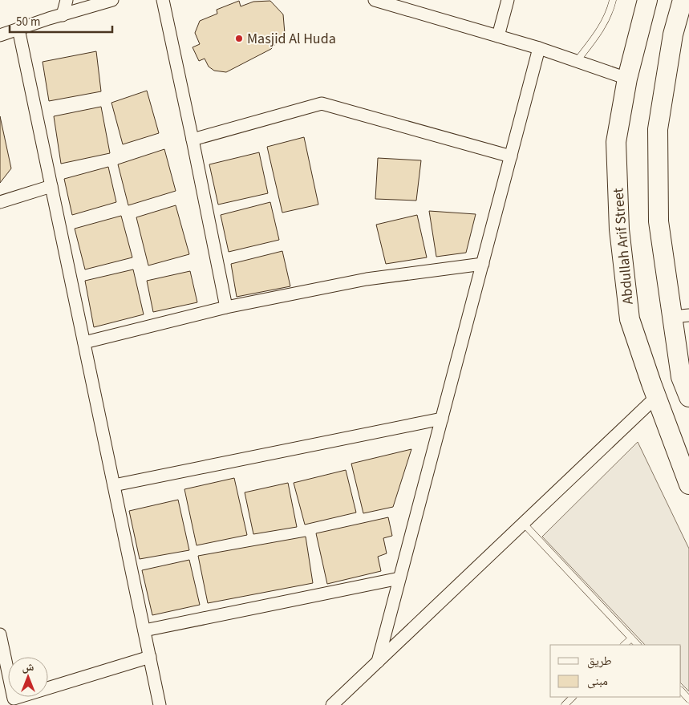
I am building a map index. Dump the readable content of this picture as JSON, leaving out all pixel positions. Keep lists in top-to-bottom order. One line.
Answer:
{"streets":{"main road":["Abdullah Arif Street"]},"places":["Masjid Al Huda"],"legend":["طريق","مبنى"],"scale_bar":"50 m","north":"top"}
